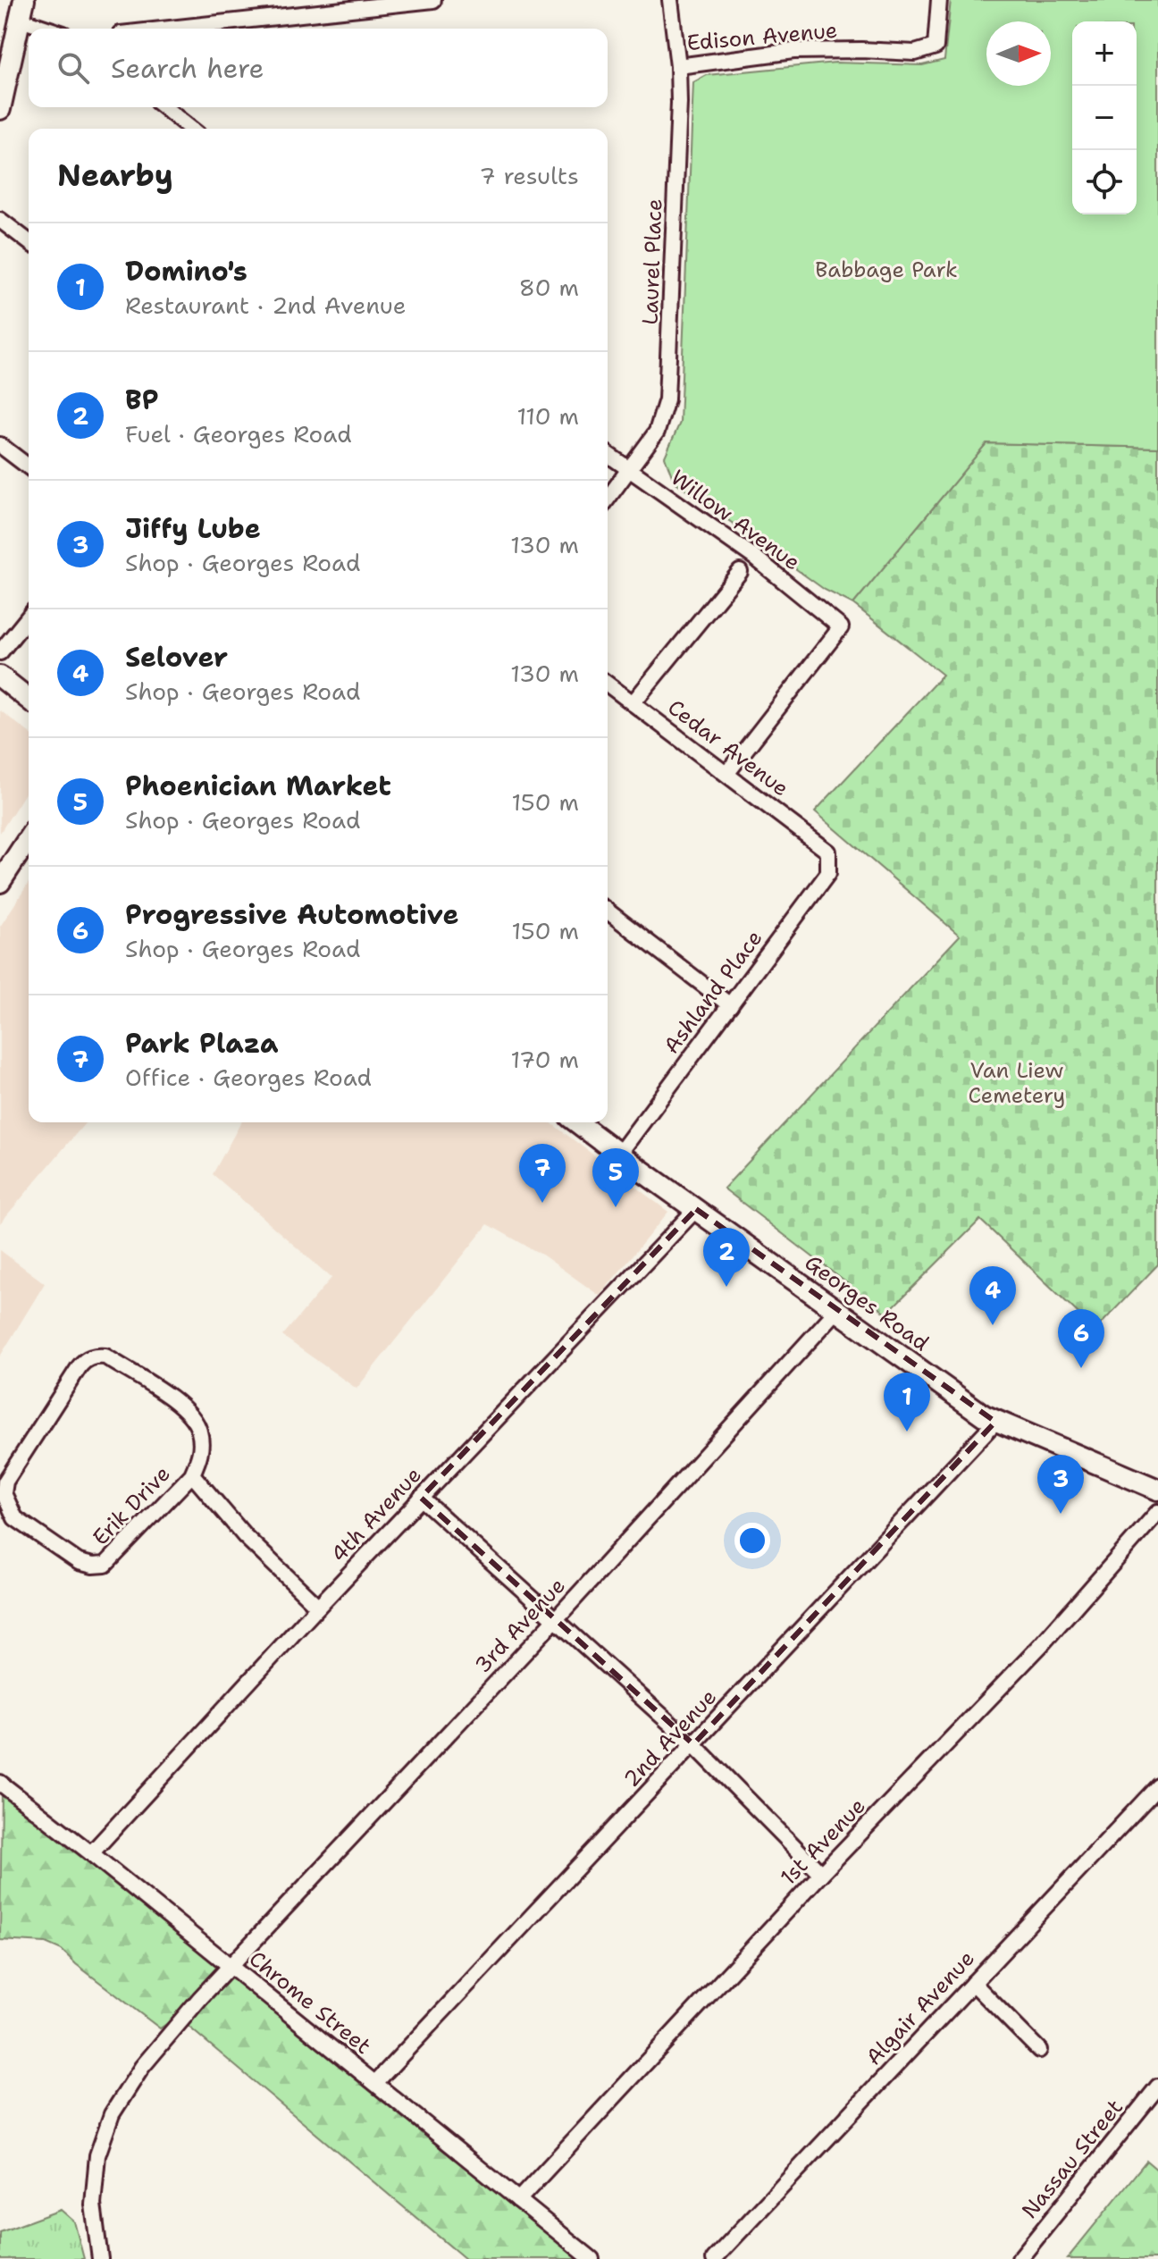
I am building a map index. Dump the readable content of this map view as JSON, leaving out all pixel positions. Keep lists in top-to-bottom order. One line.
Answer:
{"streets":{"street":["Edison Avenue","Laurel Place","Willow Avenue","Cedar Avenue","Ashland Place","Georges Road","Erik Drive","4th Avenue","3rd Avenue","2nd Avenue","1st Avenue","Chrome Street","Algair Avenue","Nassau Street"]},"crossings":[["Edison Avenue","Laurel Place"],["Laurel Place","Willow Avenue"],["Willow Avenue","Cedar Avenue"],["Cedar Avenue","Ashland Place"],["Ashland Place","Georges Road"],["Georges Road","4th Avenue"],["Georges Road","3rd Avenue"],["Georges Road","2nd Avenue"],["Erik Drive","4th Avenue"],["4th Avenue","Chrome Street"],["3rd Avenue","Chrome Street"],["2nd Avenue","Chrome Street"],["1st Avenue","Chrome Street"]],"parks":["Babbage Park","Van Liew Cemetery"],"north":"right","page":{"map_buttons":["+","−"],"search":"Search here","heading":["Nearby","7 results"],"list":[{"mark":"1","name":"Domino's","note":"Restaurant · 2nd Avenue","value":"80 m"},{"mark":"2","name":"BP","note":"Fuel · Georges Road","value":"110 m"},{"mark":"3","name":"Jiffy Lube","note":"Shop · Georges Road","value":"130 m"},{"mark":"4","name":"Selover","note":"Shop · Georges Road","value":"130 m"},{"mark":"5","name":"Phoenician Market","note":"Shop · Georges Road","value":"150 m"},{"mark":"6","name":"Progressive Automotive","note":"Shop · Georges Road","value":"150 m"},{"mark":"7","name":"Park Plaza","note":"Office · Georges Road","value":"170 m"}],"pins":["7","5","2","4","6","1","3"]}}
